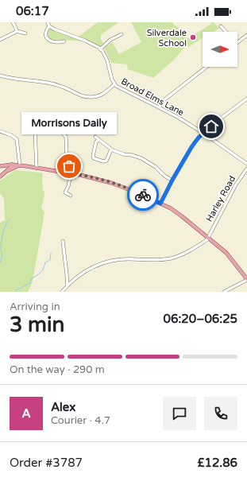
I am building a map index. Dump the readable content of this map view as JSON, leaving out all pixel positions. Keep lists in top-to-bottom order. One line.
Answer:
{"streets":{"street":["Broad Elms Lane","Harley Road"]},"places":["Silverdale School","Morrisons Daily"],"north":"right","page":{"status":"06:17","bubble":"Morrisons Daily","heading":["3 min","Arriving in","06:20–06:25"],"panel":["Alex","Courier · 4.7","Order #3787","£12.86"],"bar":"On the way · 290 m","round":"A"}}
